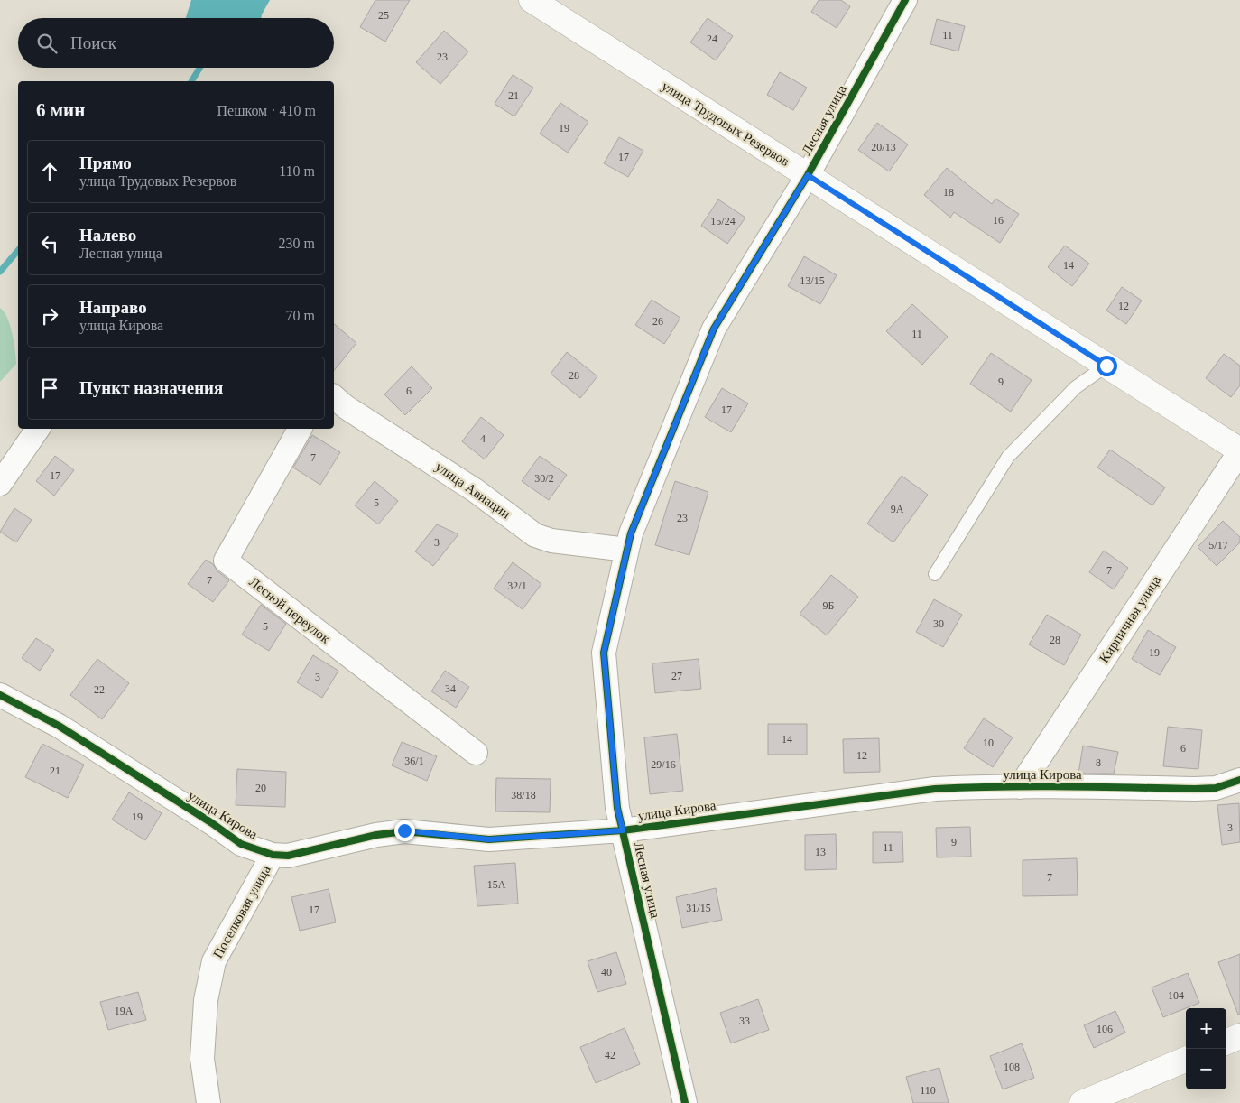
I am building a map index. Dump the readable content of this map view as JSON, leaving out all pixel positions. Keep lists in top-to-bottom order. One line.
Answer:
{"streets":{"main road":["улица Трудовых Резервов"],"street":["Лесная улица","улица Авиации","Лесной переулок","Кирпичная улица","улица Кирова","Поселковая улица"]},"crossings":[["Лесная улица","улица Трудовых Резервов"],["Лесная улица","улица Авиации"],["Лесная улица","улица Кирова"],["улица Трудовых Резервов","Кирпичная улица"],["Кирпичная улица","улица Кирова"],["улица Кирова","Поселковая улица"]],"house_numbers":["25","11","24","23","21","19","20/13","17","18","16","15/24","14","13/15","12","26","11","28","9","6","17","4","7","17","30/2","5","9А","23","3","5/17","7","7","32/1","9Б","30","5","28","19","27","3","34","22","14","10","6","12","36/1","8","29/16","21","20","38/18","19","3","9","11","13","7","15А","31/15","17","40","104","19А","33","106","42","108","110"],"page":{"search":"Поиск","heading":["6 мин","Пешком · 410 m"],"list":[["Прямо","улица Трудовых Резервов","110 m"],["Налево","Лесная улица","230 m"],["Направо","улица Кирова","70 m"],"Пункт назначения"],"map_buttons":["+","−"]}}
